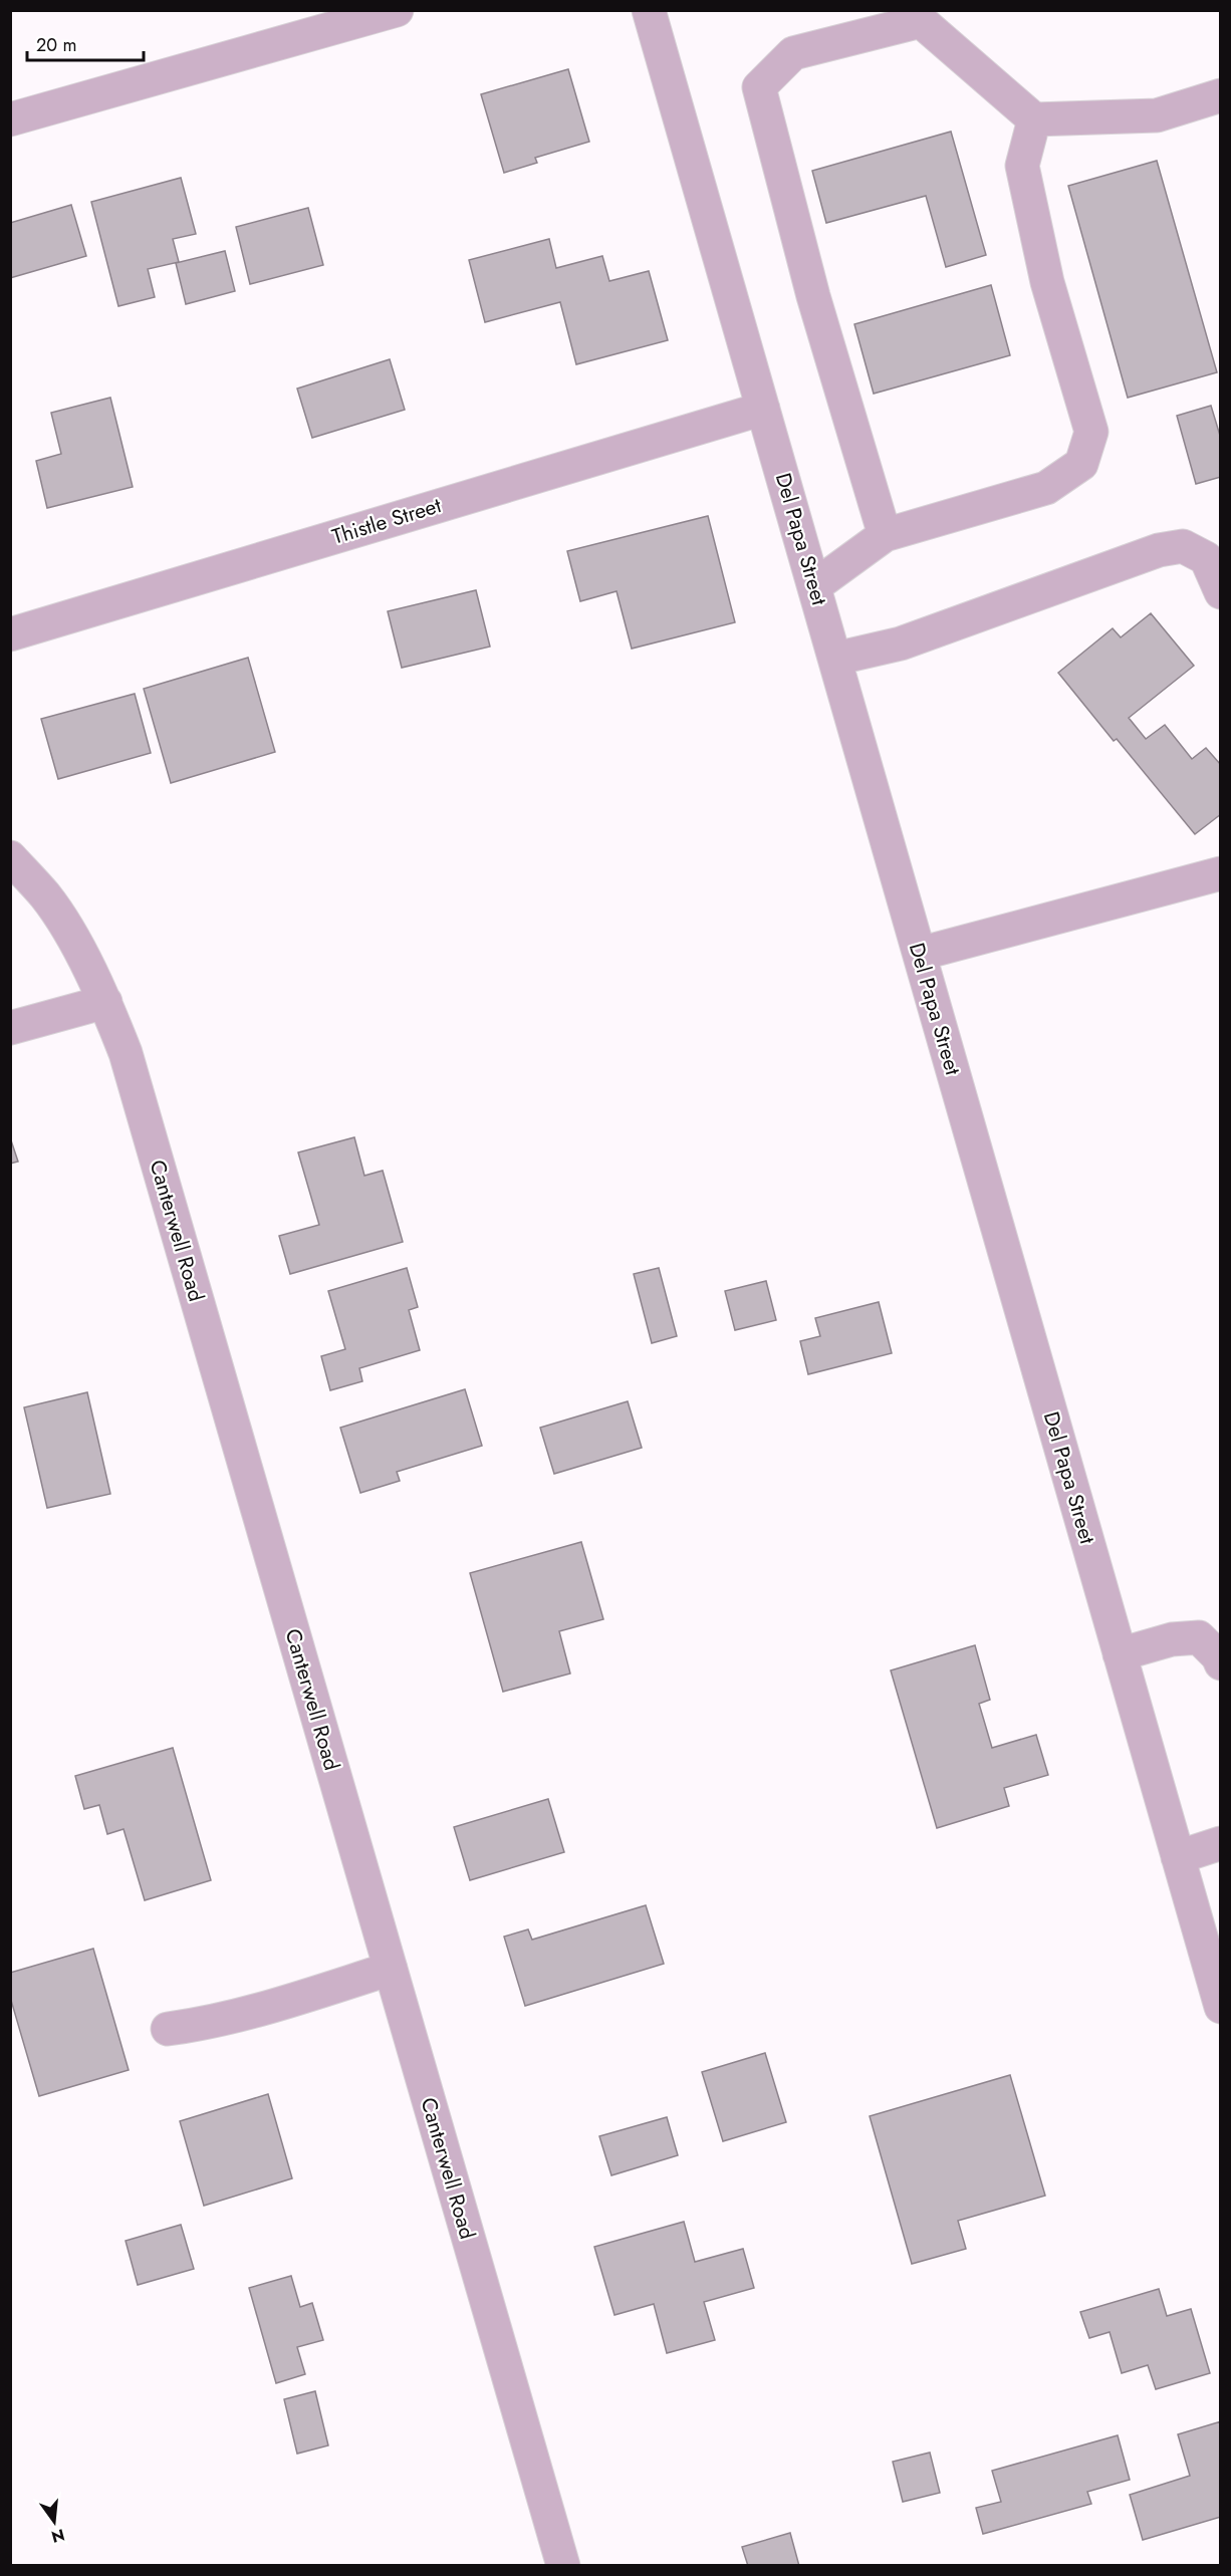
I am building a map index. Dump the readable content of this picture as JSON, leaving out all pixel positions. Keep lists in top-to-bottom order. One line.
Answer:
{"streets":{"street":["Thistle Street","Del Papa Street","Canterwell Road"]},"crossings":[["Thistle Street","Del Papa Street"]],"scale_bar":"20 m","north":"bottom"}
